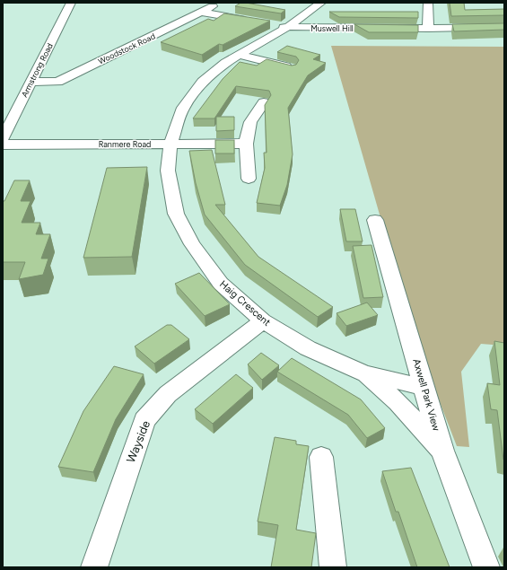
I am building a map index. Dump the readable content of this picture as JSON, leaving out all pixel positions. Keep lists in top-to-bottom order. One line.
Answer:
{"streets":{"street":["Muswell Hill","Woodstock Road","Armstrong Road","Ranmere Road","Haig Crescent","Axwell Park View","Wayside"]},"crossings":[["Muswell Hill","Haig Crescent"],["Woodstock Road","Armstrong Road"],["Ranmere Road","Haig Crescent"],["Haig Crescent","Axwell Park View"],["Haig Crescent","Wayside"]]}
